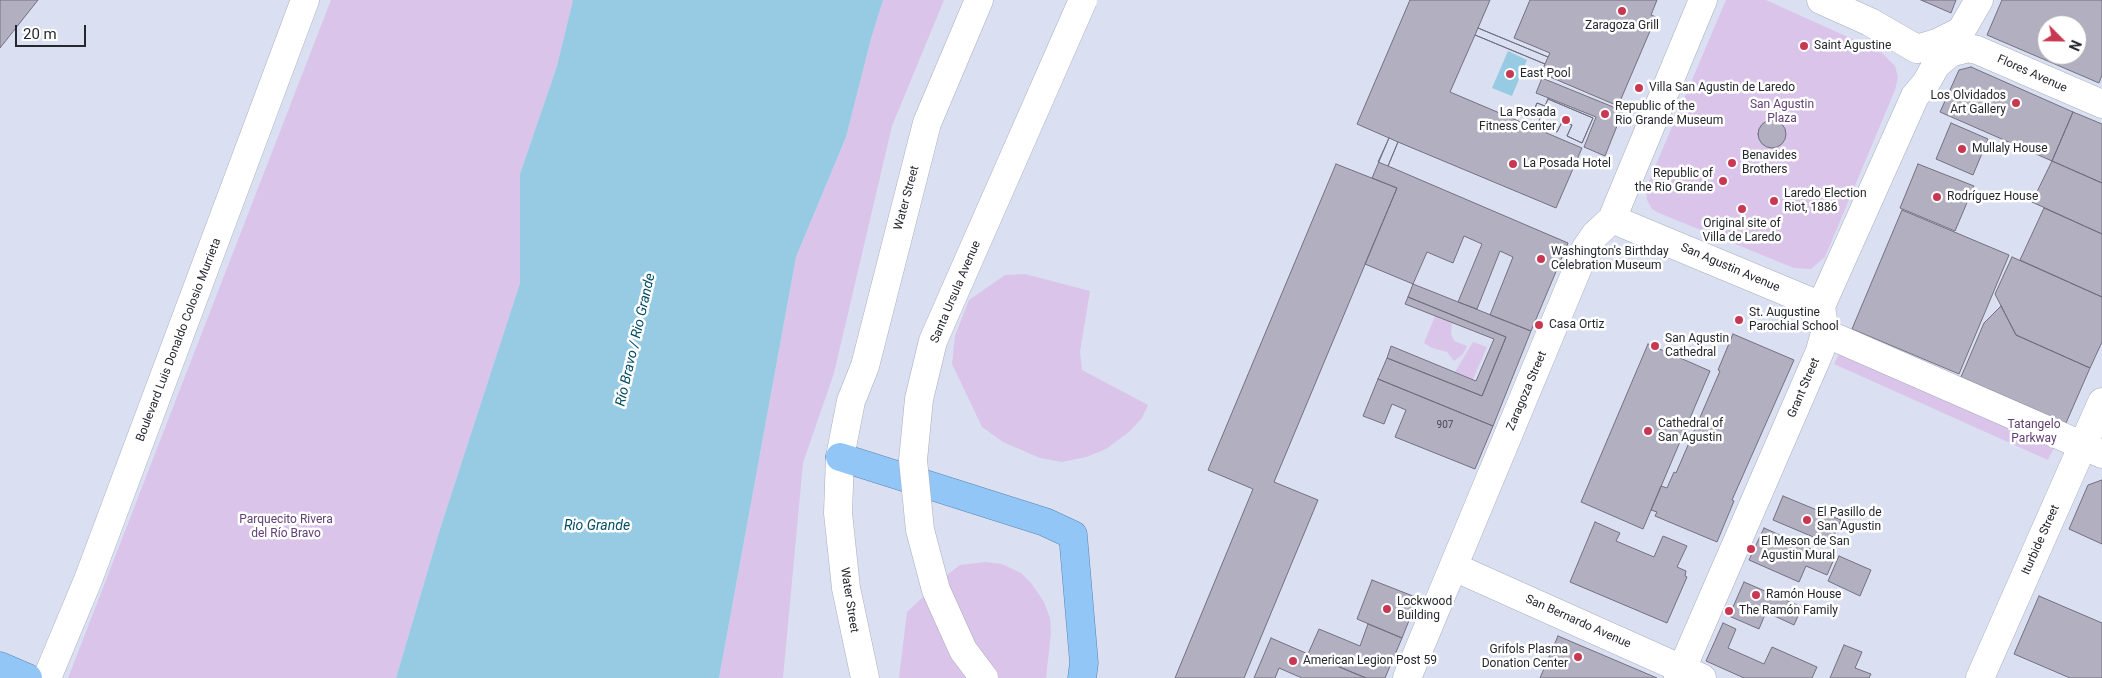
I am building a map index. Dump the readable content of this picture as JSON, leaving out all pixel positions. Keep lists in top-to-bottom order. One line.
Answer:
{"streets":{"street":["Flores Avenue","Water Street","San Agustin Avenue","Santa Ursula Avenue","Boulevard Luis Donaldo Colosio Murrieta","Grant Street","Zaragoza Street","Iturbide Street","San Bernardo Avenue"]},"crossings":[["San Agustin Avenue","Grant Street"],["San Agustin Avenue","Zaragoza Street"],["Grant Street","San Bernardo Avenue"],["Zaragoza Street","San Bernardo Avenue"]],"water":["Río Bravo / Rio Grande","Rio Grande"],"parks":["San Agustin Plaza","Tatangelo Parkway","Parquecito Rivera del Río Bravo"],"places":["Zaragoza Grill","Saint Agustine","East Pool","Villa San Agustin de Laredo","Los Olvidados Art Gallery","Republic of the Rio Grande Museum","La Posada Fitness Center","Mullaly House","Benavides Brothers","La Posada Hotel","Republic of the Rio Grande","Rodríguez House","Laredo Election Riot, 1886","Original site of Villa de Laredo","Washington's Birthday Celebration Museum","St. Augustine Parochial School","Casa Ortiz","San Agustin Cathedral","Cathedral of San Agustin","El Pasillo de San Agustin","El Meson de San Agustin Mural","Ramón House","Lockwood Building","The Ramón Family","Grifols Plasma Donation Center","American Legion Post 59"],"house_numbers":["907"],"scale_bar":"20 m","north":"bottom right"}
